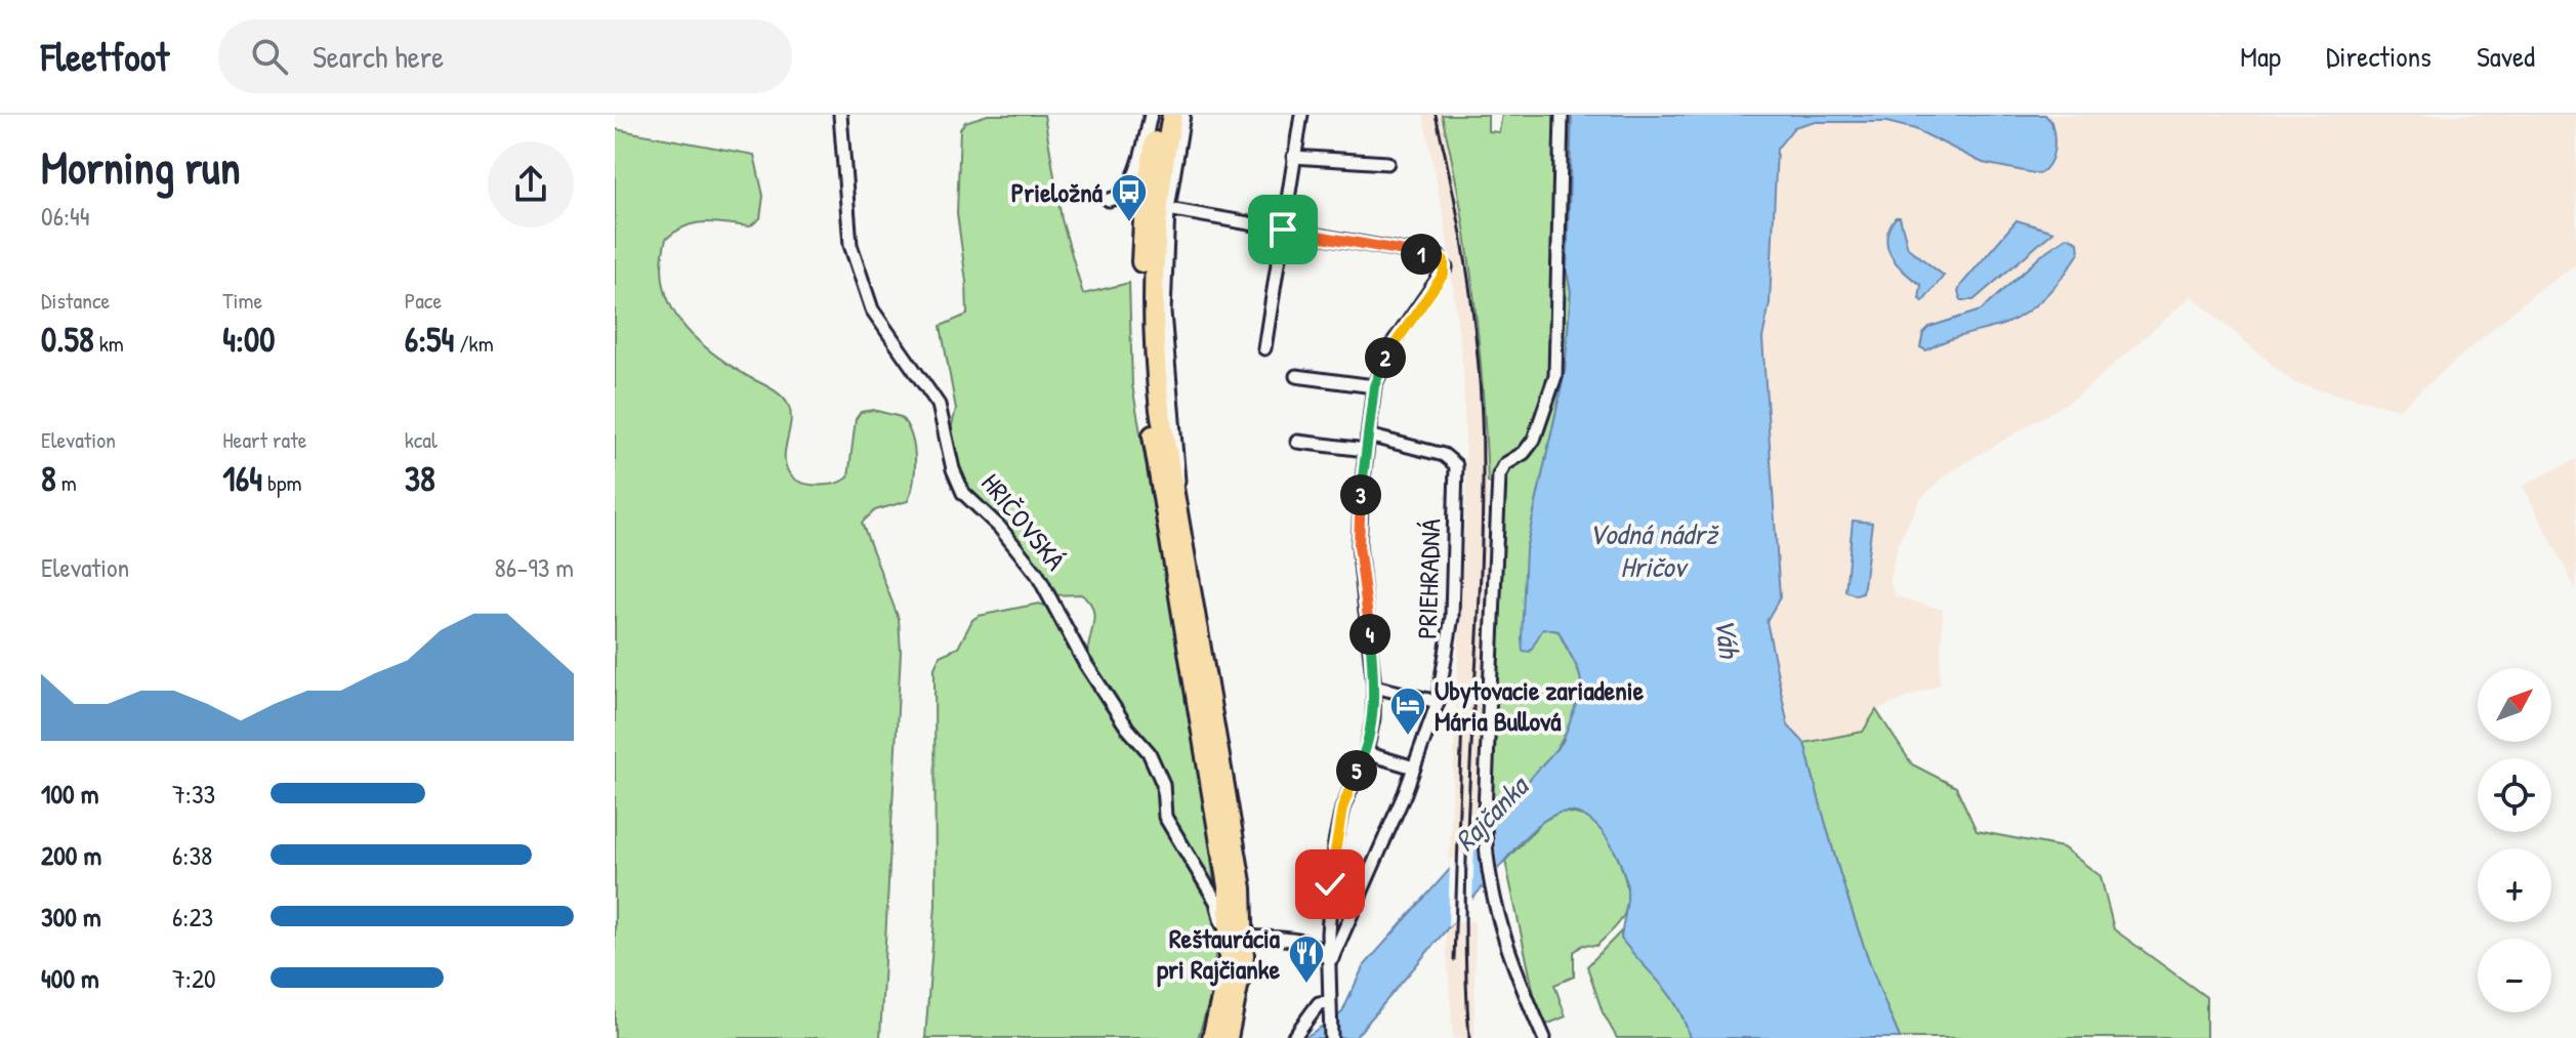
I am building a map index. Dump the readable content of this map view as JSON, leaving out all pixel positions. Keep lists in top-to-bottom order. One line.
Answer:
{"streets":{"street":["HRIČOVSKÁ","PRIEHRADNÁ"]},"water":["Vodná nádrž Hričov","Váh","Rajčanka"],"places":{"bus stop":["Prieložná"],"hotel":["Ubytovacie zariadenie Mária Bullová"],"restaurant":["Reštaurácia pri Rajčianke"]},"north":"top right","page":{"header":"Fleetfoot","search":"Search here","nav":["Map","Directions","Saved"],"heading":["Morning run","06:44"],"pins":["1","2","3","4","5"],"stats":[["Distance","0.58 km"],["Time","4:00"],["Pace","6:54 /km"],["Elevation","8 m"],["Heart rate","164 bpm"],["kcal","38"]],"chart":["Elevation","86–93 m"],"map_buttons":["+","−"],"list":[{"name":"100 m","note":"7:33"},{"name":"200 m","note":"6:38"},{"name":"300 m","note":"6:23"},{"name":"400 m","note":"7:20"}]}}
